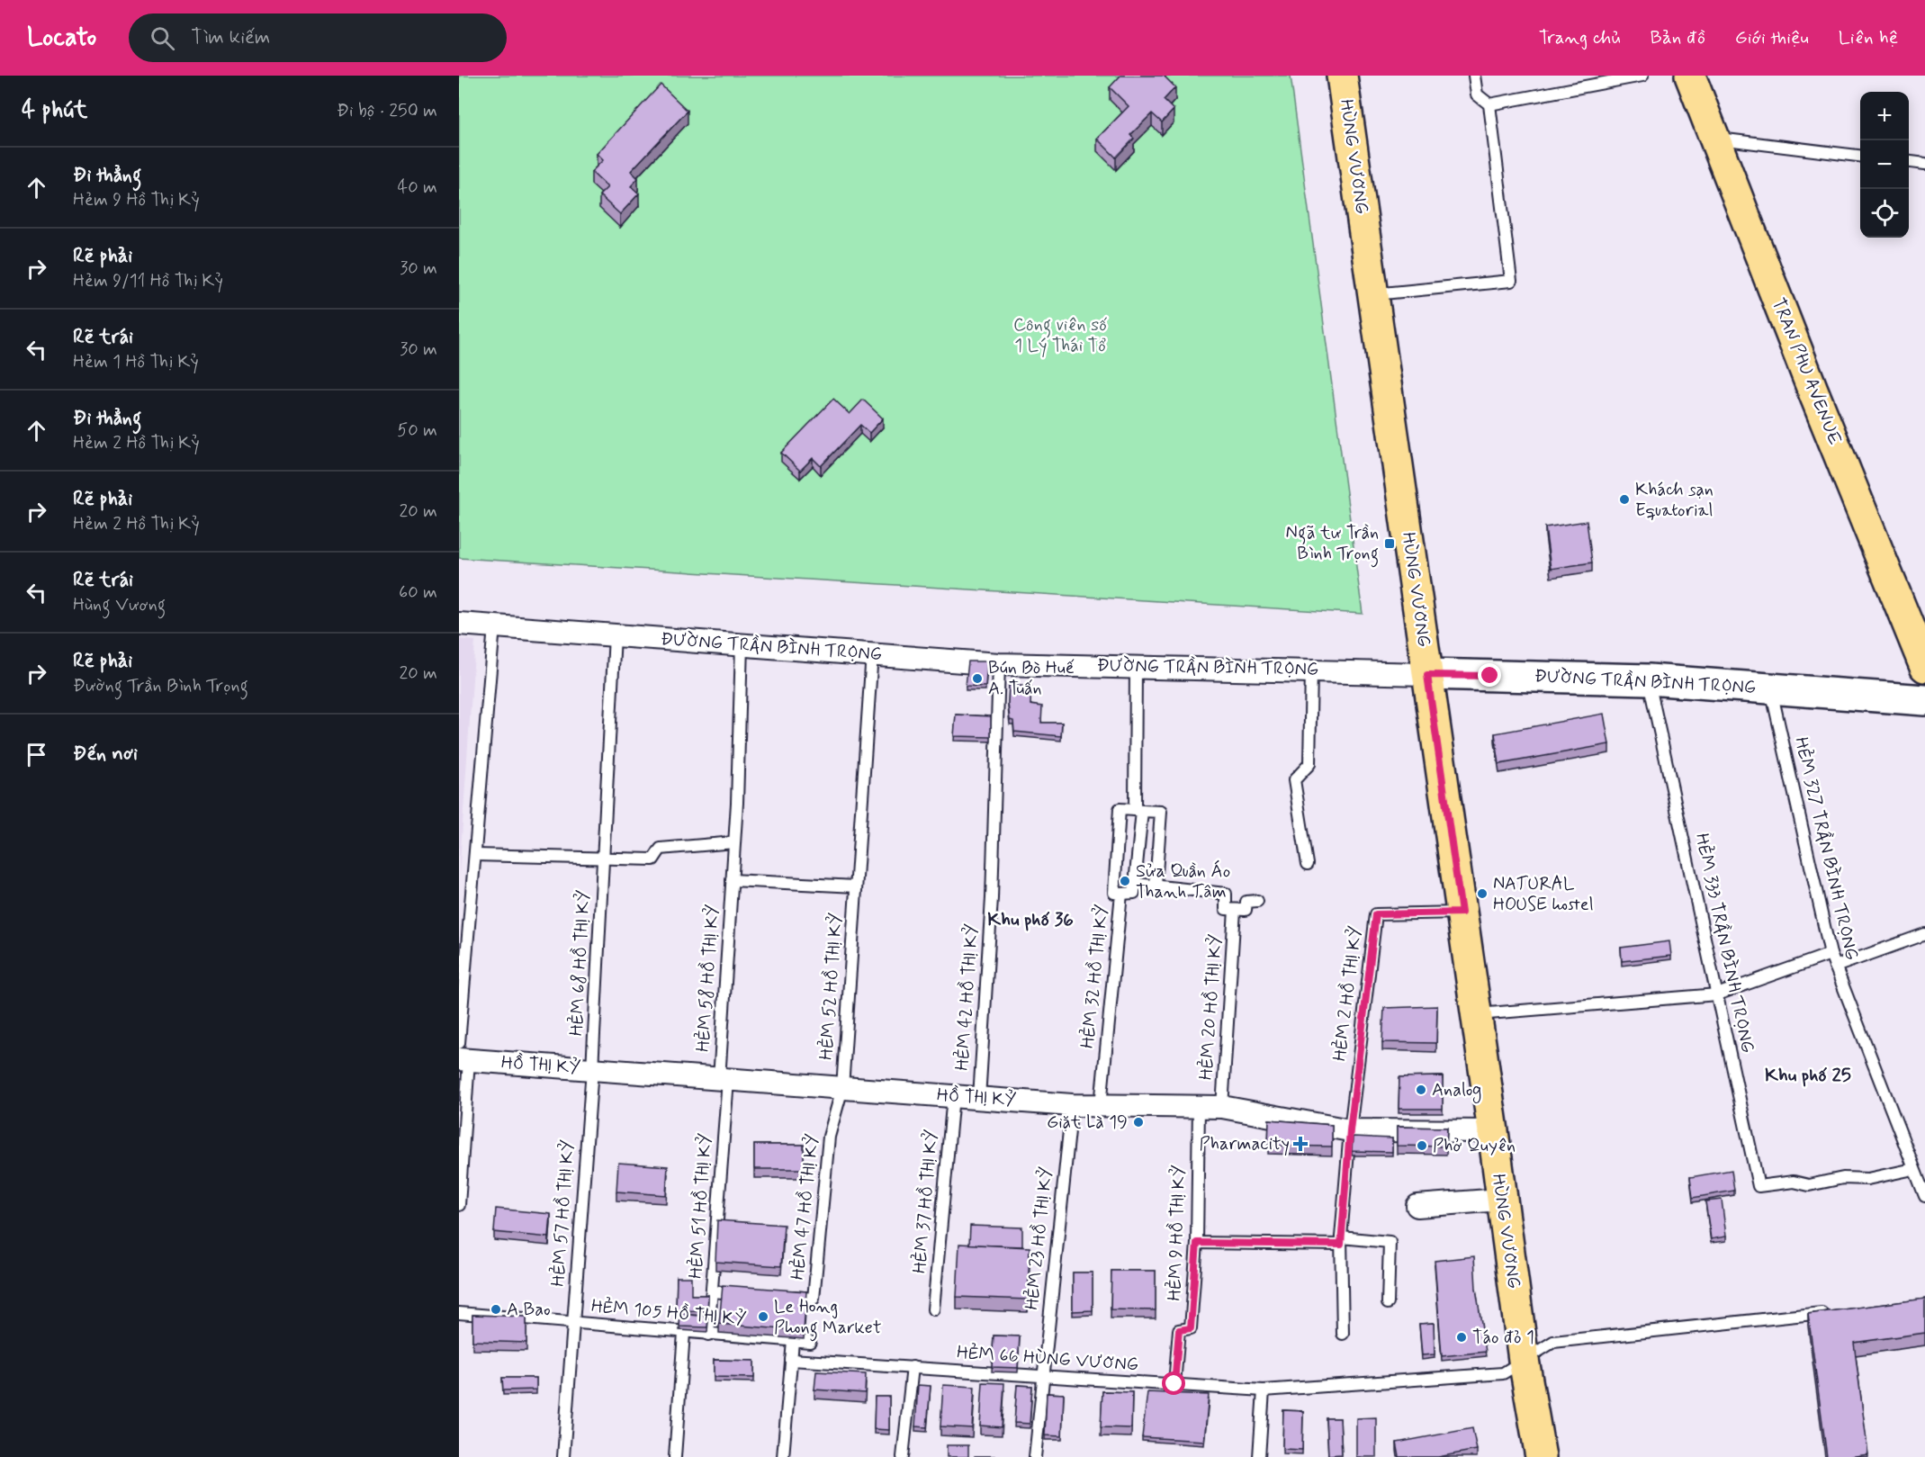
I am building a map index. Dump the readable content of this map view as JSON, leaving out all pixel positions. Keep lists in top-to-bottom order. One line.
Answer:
{"streets":{"main road":["HÙNG VƯƠNG","TRAN PHU AVENUE"],"street":["ĐƯỜNG TRẦN BÌNH TRỌNG","HỒ THỊ KỶ"],"lane":["HẺM 327 TRẦN BÌNH TRỌNG","HẺM 333 TRẦN BÌNH TRỌNG","HẺM 68 HỒ THỊ KỶ","HẺM 32 HỒ THỊ KỶ","HẺM 58 HỒ THỊ KỶ","HẺM 52 HỒ THỊ KỶ","HẺM 2 HỒ THỊ KỶ","HẺM 42 HỒ THỊ KỶ","HẺM 20 HỒ THỊ KỶ","HẺM 37 HỒ THỊ KỶ","HẺM 51 HỒ THỊ KỶ","HẺM 47 HỒ THỊ KỶ","HẺM 57 HỒ THỊ KỶ","HẺM 9 HỒ THỊ KỶ","HẺM 23 HỒ THỊ KỶ","HẺM 105 HỒ THỊ KỶ","HẺM 66 HÙNG VƯƠNG"]},"crossings":[["HÙNG VƯƠNG","ĐƯỜNG TRẦN BÌNH TRỌNG"],["HÙNG VƯƠNG","HẺM 2 HỒ THỊ KỶ"],["HÙNG VƯƠNG","HỒ THỊ KỶ"],["HÙNG VƯƠNG","HẺM 66 HÙNG VƯƠNG"],["ĐƯỜNG TRẦN BÌNH TRỌNG","HẺM 327 TRẦN BÌNH TRỌNG"],["ĐƯỜNG TRẦN BÌNH TRỌNG","HẺM 333 TRẦN BÌNH TRỌNG"],["ĐƯỜNG TRẦN BÌNH TRỌNG","HẺM 68 HỒ THỊ KỶ"],["ĐƯỜNG TRẦN BÌNH TRỌNG","HẺM 58 HỒ THỊ KỶ"],["ĐƯỜNG TRẦN BÌNH TRỌNG","HẺM 52 HỒ THỊ KỶ"],["ĐƯỜNG TRẦN BÌNH TRỌNG","HẺM 42 HỒ THỊ KỶ"],["HẺM 327 TRẦN BÌNH TRỌNG","HẺM 333 TRẦN BÌNH TRỌNG"],["HẺM 68 HỒ THỊ KỶ","HỒ THỊ KỶ"],["HẺM 68 HỒ THỊ KỶ","HẺM 57 HỒ THỊ KỶ"],["HẺM 32 HỒ THỊ KỶ","HỒ THỊ KỶ"],["HẺM 58 HỒ THỊ KỶ","HỒ THỊ KỶ"],["HẺM 58 HỒ THỊ KỶ","HẺM 51 HỒ THỊ KỶ"],["HẺM 52 HỒ THỊ KỶ","HỒ THỊ KỶ"],["HẺM 52 HỒ THỊ KỶ","HẺM 47 HỒ THỊ KỶ"],["HẺM 2 HỒ THỊ KỶ","HỒ THỊ KỶ"],["HẺM 42 HỒ THỊ KỶ","HỒ THỊ KỶ"],["HẺM 20 HỒ THỊ KỶ","HỒ THỊ KỶ"],["HỒ THỊ KỶ","HẺM 37 HỒ THỊ KỶ"],["HỒ THỊ KỶ","HẺM 51 HỒ THỊ KỶ"],["HỒ THỊ KỶ","HẺM 47 HỒ THỊ KỶ"],["HỒ THỊ KỶ","HẺM 57 HỒ THỊ KỶ"],["HỒ THỊ KỶ","HẺM 9 HỒ THỊ KỶ"],["HỒ THỊ KỶ","HẺM 23 HỒ THỊ KỶ"],["HẺM 51 HỒ THỊ KỶ","HẺM 105 HỒ THỊ KỶ"],["HẺM 57 HỒ THỊ KỶ","HẺM 105 HỒ THỊ KỶ"],["HẺM 9 HỒ THỊ KỶ","HẺM 66 HÙNG VƯƠNG"],["HẺM 23 HỒ THỊ KỶ","HẺM 66 HÙNG VƯƠNG"]],"districts":["Khu phố 36","Khu phố 25"],"parks":["Công viên số 1 Lý Thái Tổ"],"places":{"other":["Khách sạn Equatorial","Bún Bò Huế A. Tuấn","Sửa Quần Áo Thanh Tâm","NATURAL HOUSE hostel","Analog","Giặt Là 19","Phở Quyên","A Bao","Le Hong Phong Market","Táo đỏ 1"],"transit":["Ngã tư Trần Bình Trọng"],"health":["Pharmacity"]},"page":{"header":"Locato","search":"Tìm kiếm","nav":["Trang chủ","Bản đồ","Giới thiệu","Liên hệ"],"heading":["4 phút","Đi bộ · 250 m"],"map_buttons":["+","−"],"list":[["Đi thẳng","Hẻm 9 Hồ Thị Kỷ","40 m"],["Rẽ phải","Hẻm 9/11 Hồ Thị Kỷ","30 m"],["Rẽ trái","Hẻm 1 Hồ Thị Kỷ","30 m"],["Đi thẳng","Hẻm 2 Hồ Thị Kỷ","50 m"],["Rẽ phải","Hẻm 2 Hồ Thị Kỷ","20 m"],["Rẽ trái","Hùng Vương","60 m"],["Rẽ phải","Đường Trần Bình Trọng","20 m"],"Đến nơi"]}}
